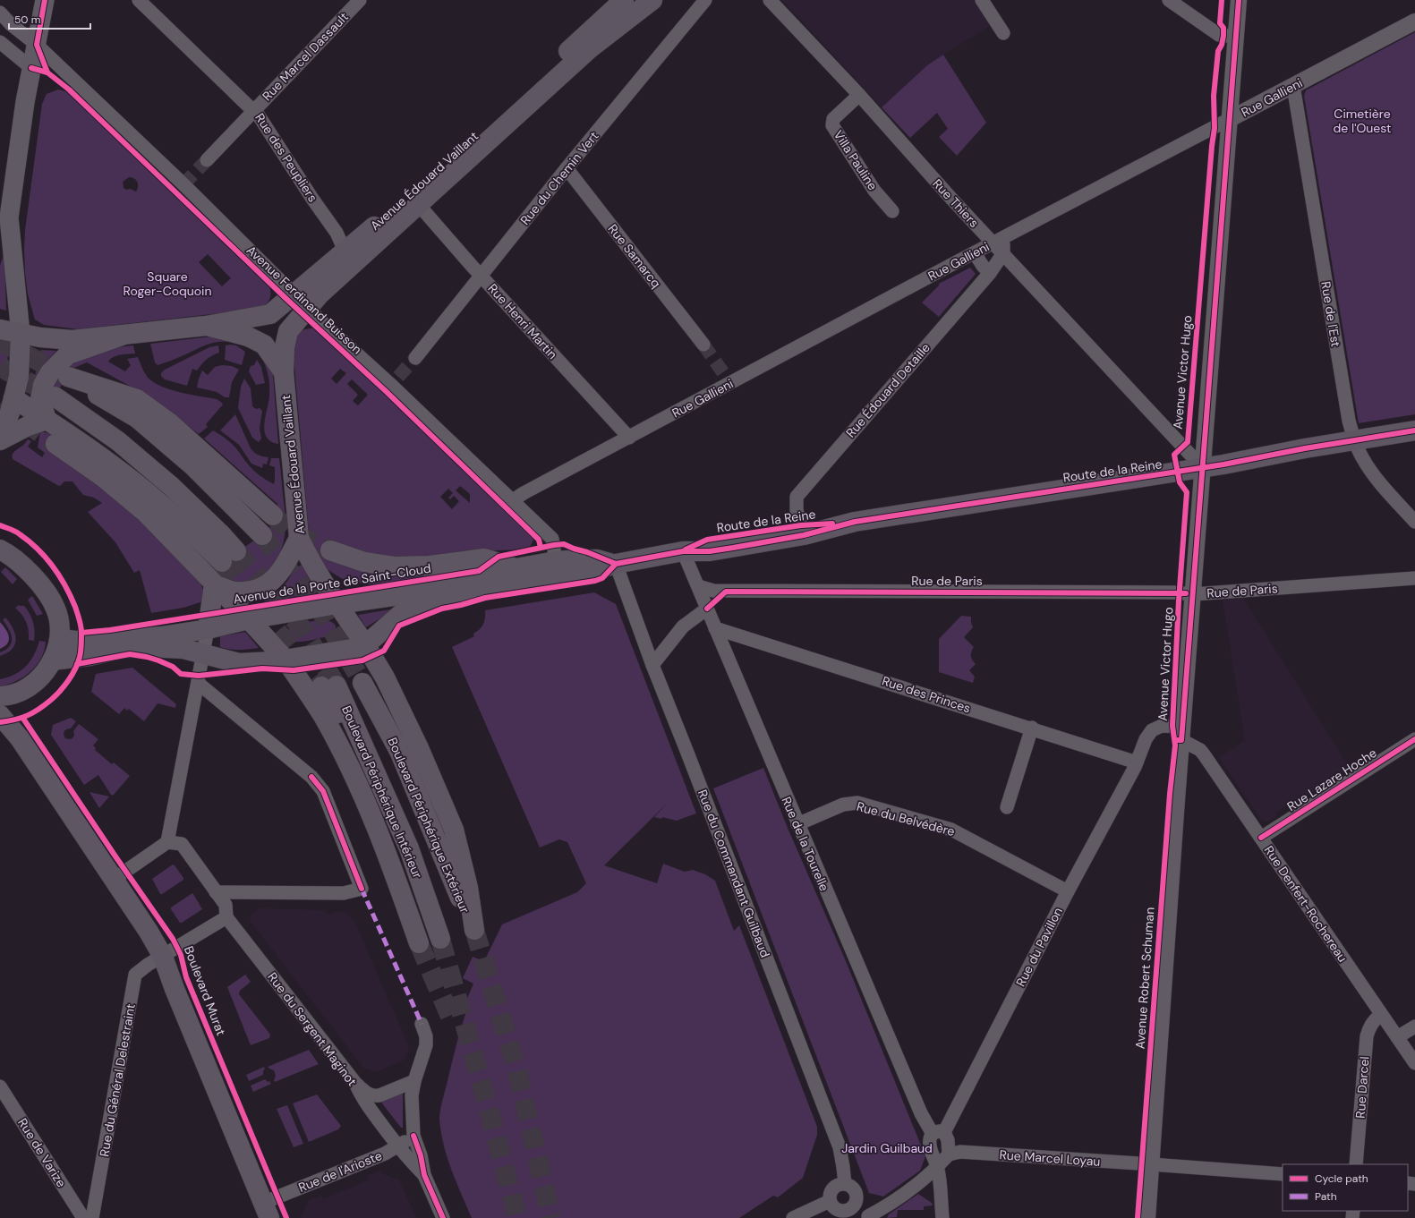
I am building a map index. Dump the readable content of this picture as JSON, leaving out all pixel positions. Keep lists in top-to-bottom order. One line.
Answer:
{"streets":{"main road":["Avenue Édouard Vaillant","Route de la Reine","Avenue de la Porte de Saint-Cloud","Boulevard Périphérique Intérieur","Boulevard Périphérique Extérieur","Boulevard Murat"],"street":["Rue Marcel Dassault","Rue Gallieni","Rue des Peupliers","Villa Pauline","Rue du Chemin Vert","Rue Thiers","Rue Samarcq","Avenue Ferdinand Buisson","Rue de l'Est","Rue Henri Martin","Avenue Victor Hugo","Rue Édouard Detaille","Rue de Paris","Rue des Princes","Rue Lazare Hoche","Rue du Belvédère","Rue de la Tourelle","Rue du Commandant Guilbaud","Rue Denfert-Rochereau","Rue du Pavillon","Avenue Robert Schuman","Rue du Sergent Maginot","Rue du Général Delestraint","Rue Darcel","Rue de Varize","Rue Marcel Loyau","Rue de l'Arioste"]},"crossings":[["Rue Marcel Dassault","Rue des Peupliers"],["Rue Gallieni","Rue Thiers"],["Rue Gallieni","Avenue Ferdinand Buisson"],["Rue Gallieni","Rue de l'Est"],["Rue Gallieni","Rue Henri Martin"],["Rue Gallieni","Avenue Victor Hugo"],["Rue des Peupliers","Avenue Édouard Vaillant"],["Villa Pauline","Rue Thiers"],["Rue du Chemin Vert","Rue Samarcq"],["Rue du Chemin Vert","Rue Henri Martin"],["Avenue Édouard Vaillant","Avenue Ferdinand Buisson"],["Avenue Édouard Vaillant","Rue Henri Martin"],["Avenue Édouard Vaillant","Avenue de la Porte de Saint-Cloud"],["Avenue Édouard Vaillant","Boulevard Périphérique Extérieur"],["Avenue Ferdinand Buisson","Avenue de la Porte de Saint-Cloud"],["Rue de l'Est","Route de la Reine"],["Avenue Victor Hugo","Route de la Reine"],["Avenue Victor Hugo","Rue de Paris"],["Avenue Victor Hugo","Rue Denfert-Rochereau"],["Avenue Victor Hugo","Rue du Pavillon"],["Avenue Victor Hugo","Avenue Robert Schuman"],["Rue Édouard Detaille","Route de la Reine"],["Route de la Reine","Avenue de la Porte de Saint-Cloud"],["Route de la Reine","Rue de la Tourelle"],["Route de la Reine","Rue du Commandant Guilbaud"],["Rue de Paris","Rue de la Tourelle"],["Avenue de la Porte de Saint-Cloud","Rue du Commandant Guilbaud"],["Rue des Princes","Rue de la Tourelle"],["Rue des Princes","Rue du Pavillon"],["Rue Lazare Hoche","Rue Denfert-Rochereau"],["Rue du Belvédère","Rue de la Tourelle"],["Rue du Belvédère","Rue du Pavillon"],["Rue de la Tourelle","Rue du Pavillon"],["Rue de la Tourelle","Rue Marcel Loyau"],["Rue Denfert-Rochereau","Rue du Pavillon"],["Rue Denfert-Rochereau","Avenue Robert Schuman"],["Rue Denfert-Rochereau","Rue Darcel"],["Rue du Pavillon","Avenue Robert Schuman"],["Avenue Robert Schuman","Rue Marcel Loyau"],["Boulevard Murat","Rue du Général Delestraint"],["Boulevard Murat","Rue de l'Arioste"],["Rue du Sergent Maginot","Rue du Général Delestraint"],["Rue du Sergent Maginot","Rue de l'Arioste"]],"parks":["Cimetière de l'Ouest","Square Roger-Coquoin","Jardin Guilbaud"],"legend":["Cycle path","Path"],"scale_bar":"50 m"}
